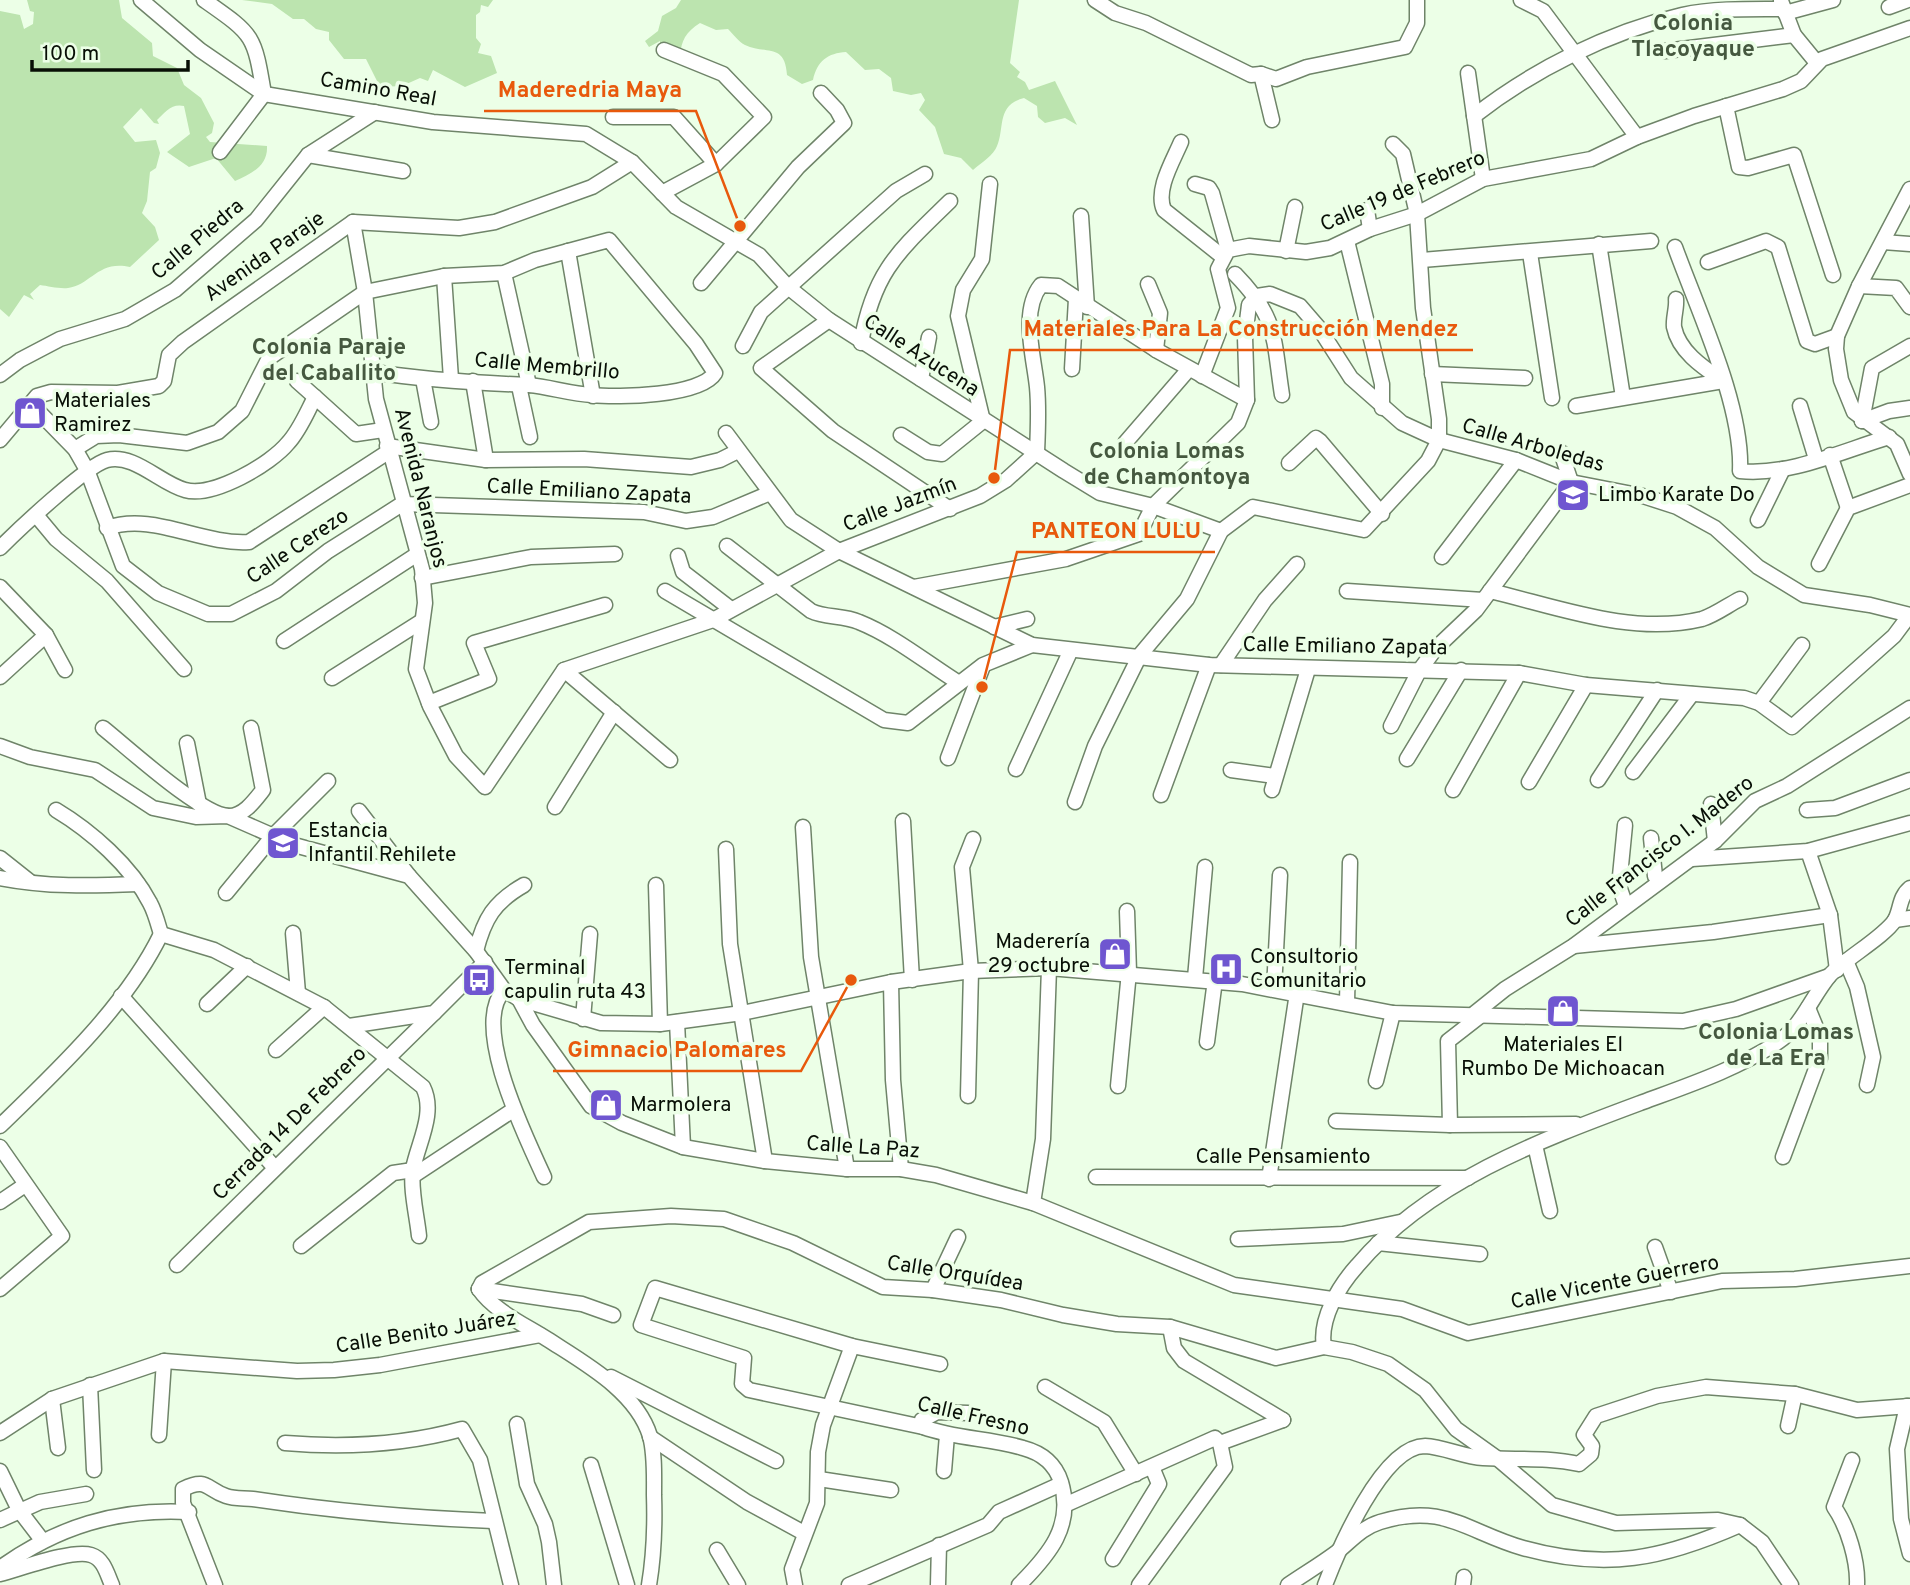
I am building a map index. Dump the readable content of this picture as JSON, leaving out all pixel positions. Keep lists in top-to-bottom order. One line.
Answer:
{"streets":{"street":["Camino Real","Calle 19 de Febrero","Calle Piedra","Avenida Paraje","Calle Azucena","Calle Membrillo","Calle Arboledas","Avenida Naranjos","Calle Emiliano Zapata","Calle Jazmín","Calle Cerezo","Calle Francisco I. Madero","Cerrada 14 De Febrero","Calle La Paz","Calle Pensamiento","Calle Orquídea","Calle Vicente Guerrero","Calle Benito Juárez","Calle Fresno"]},"crossings":[["Camino Real","Calle Piedra"],["Camino Real","Avenida Paraje"],["Camino Real","Calle Azucena"],["Avenida Paraje","Calle Azucena"],["Avenida Paraje","Avenida Naranjos"],["Avenida Paraje","Calle Cerezo"],["Calle Azucena","Calle Jazmín"],["Calle Membrillo","Avenida Naranjos"],["Calle Arboledas","Calle Emiliano Zapata"],["Avenida Naranjos","Calle Emiliano Zapata"],["Avenida Naranjos","Calle Jazmín"],["Avenida Naranjos","Calle Cerezo"],["Calle Emiliano Zapata","Calle Jazmín"],["Calle Emiliano Zapata","Calle Cerezo"],["Calle La Paz","Calle Vicente Guerrero"]],"districts":["Colonia Tlacoyaque","Colonia Paraje del Caballito","Colonia Lomas de Chamontoya","Colonia Lomas de La Era"],"places":{"other":["Maderedria Maya","Materiales Para La Construcción Mendez","PANTEON LULU","Gimnacio Palomares"],"shop":["Materiales Ramirez","Maderería 29 octubre","Materiales El Rumbo De Michoacan","Marmolera"],"school or university":["Limbo Karate Do","Estancia Infantil Rehilete"],"hospital":["Consultorio Comunitario"],"bus stop":["Terminal capulin ruta 43"]},"scale_bar":"100 m"}
